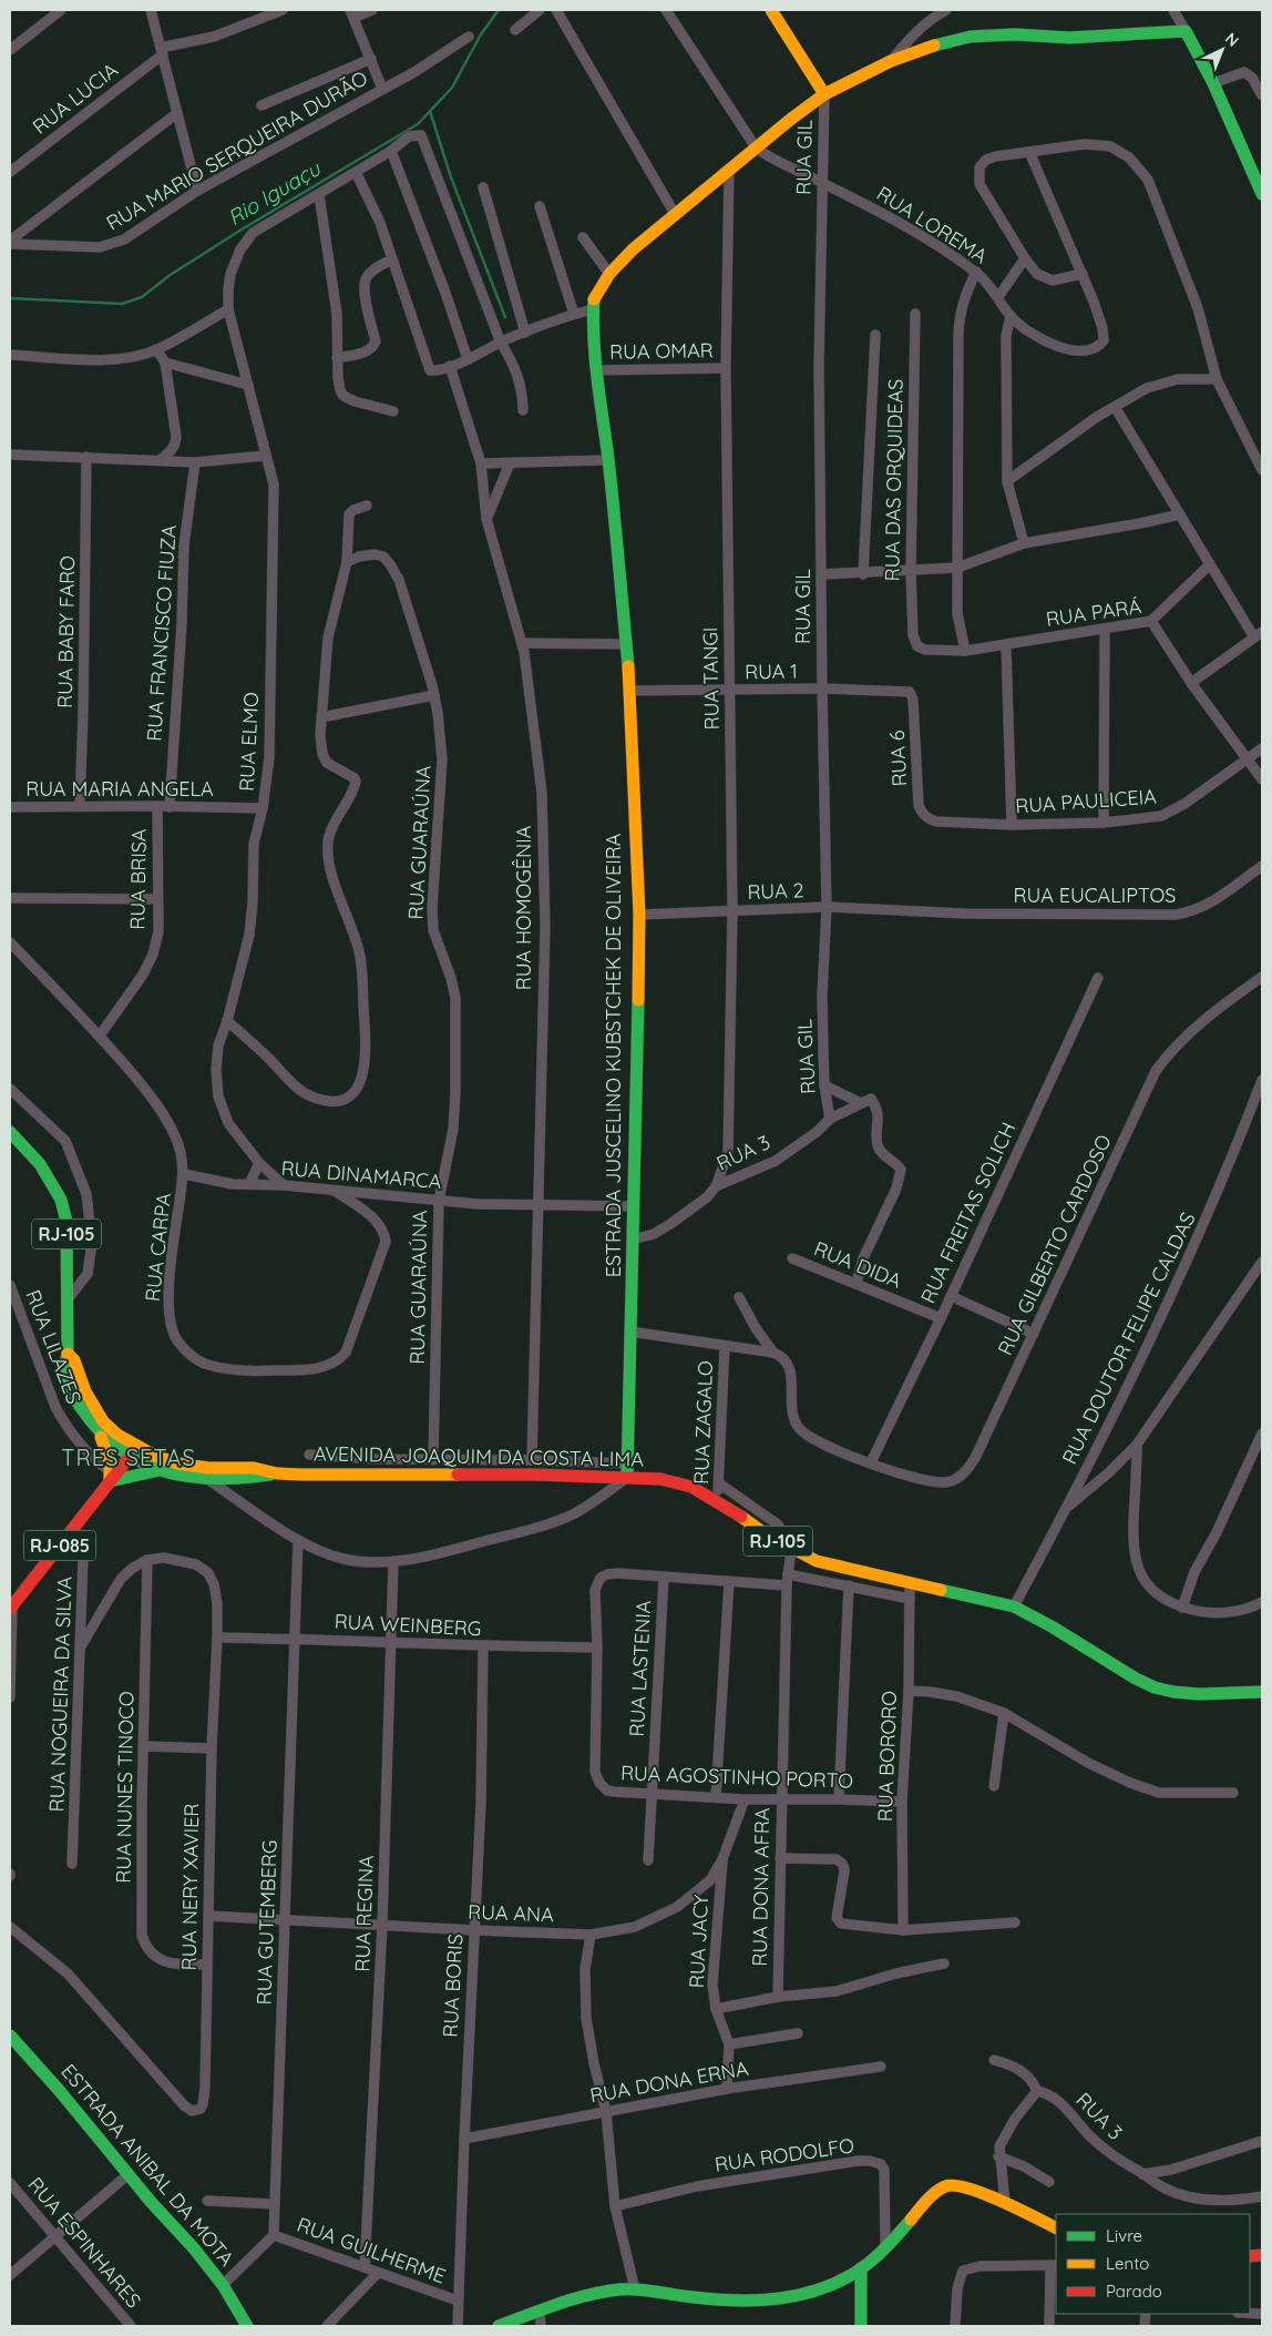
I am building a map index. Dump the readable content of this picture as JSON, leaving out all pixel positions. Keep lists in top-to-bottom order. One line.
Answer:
{"streets":{"street":["RUA LUCIA","RUA MARIO SERQUEIRA DURÃO","RUA GIL","RUA LOREMA","RUA OMAR","RUA DAS ORQUIDEAS","RUA PARÁ","RUA BABY FARO","RUA FRANCISCO FIUZA","RUA 1","RUA TANGI","RUA ELMO","RUA 6","RUA MARIA ANGELA","RUA PAULICEIA","RUA GUARAÚNA","RUA BRISA","RUA 2","RUA EUCALIPTOS","RUA HOMOGÊNIA","ESTRADA JUSCELINO KUBSTCHEK DE OLIVEIRA","RUA 3","RUA DINAMARCA","RUA FREITAS SOLICH","RJ-105","RUA GILBERTO CARDOSO","RUA CARPA","RUA DIDA","RUA DOUTOR FELIPE CALDAS","RUA LILAZES","RUA ZAGALO","AVENIDA JOAQUIM DA COSTA LIMA","RJ-085","RUA WEINBERG","RUA LASTENIA","RUA NOGUEIRA DA SILVA","RUA BORORO","RUA AGOSTINHO PORTO","RUA NUNES TINOCO","RUA NERY XAVIER","RUA DONA AFRA","RUA REGINA","RUA ANA","RUA GUTEMBERG","RUA JACY","RUA BORIS","RUA DONA ERNA","RUA RODOLFO","ESTRADA ANIBAL DA MOTA","RUA ESPINHARES","RUA GUILHERME"]},"crossings":[["RUA GIL","RUA LOREMA"],["RUA GIL","RUA 1"],["RUA GIL","RUA 2"],["RUA GIL","ESTRADA JUSCELINO KUBSTCHEK DE OLIVEIRA"],["RUA GIL","RUA 3"],["RUA LOREMA","ESTRADA JUSCELINO KUBSTCHEK DE OLIVEIRA"],["RUA OMAR","RUA TANGI"],["RUA OMAR","ESTRADA JUSCELINO KUBSTCHEK DE OLIVEIRA"],["RUA DAS ORQUIDEAS","RUA PARÁ"],["RUA PARÁ","RUA PAULICEIA"],["RUA BABY FARO","RUA MARIA ANGELA"],["RUA FRANCISCO FIUZA","RUA MARIA ANGELA"],["RUA 1","RUA TANGI"],["RUA 1","RUA 6"],["RUA 1","ESTRADA JUSCELINO KUBSTCHEK DE OLIVEIRA"],["RUA TANGI","RUA 2"],["RUA TANGI","ESTRADA JUSCELINO KUBSTCHEK DE OLIVEIRA"],["RUA TANGI","RUA 3"],["RUA ELMO","RUA MARIA ANGELA"],["RUA ELMO","RUA DINAMARCA"],["RUA 6","RUA PAULICEIA"],["RUA MARIA ANGELA","RUA BRISA"],["RUA GUARAÚNA","RUA DINAMARCA"],["RUA BRISA","RUA CARPA"],["RUA 2","RUA EUCALIPTOS"],["RUA 2","ESTRADA JUSCELINO KUBSTCHEK DE OLIVEIRA"],["RUA HOMOGÊNIA","RUA DINAMARCA"],["ESTRADA JUSCELINO KUBSTCHEK DE OLIVEIRA","RUA 3"],["ESTRADA JUSCELINO KUBSTCHEK DE OLIVEIRA","RUA DINAMARCA"],["ESTRADA JUSCELINO KUBSTCHEK DE OLIVEIRA","AVENIDA JOAQUIM DA COSTA LIMA"],["RUA 3","RUA DIDA"],["RUA DINAMARCA","RUA CARPA"],["RUA FREITAS SOLICH","RUA GILBERTO CARDOSO"],["RUA FREITAS SOLICH","RUA DIDA"],["RUA DOUTOR FELIPE CALDAS","AVENIDA JOAQUIM DA COSTA LIMA"],["RUA LILAZES","RJ-085"],["RUA ZAGALO","AVENIDA JOAQUIM DA COSTA LIMA"],["AVENIDA JOAQUIM DA COSTA LIMA","RJ-085"],["AVENIDA JOAQUIM DA COSTA LIMA","RUA BORORO"],["AVENIDA JOAQUIM DA COSTA LIMA","RUA DONA AFRA"],["RJ-085","RUA NOGUEIRA DA SILVA"],["RUA WEINBERG","RUA AGOSTINHO PORTO"],["RUA WEINBERG","RUA NERY XAVIER"],["RUA WEINBERG","RUA REGINA"],["RUA WEINBERG","RUA GUTEMBERG"],["RUA WEINBERG","RUA BORIS"],["RUA LASTENIA","RUA AGOSTINHO PORTO"],["RUA BORORO","RUA AGOSTINHO PORTO"],["RUA AGOSTINHO PORTO","RUA DONA AFRA"],["RUA AGOSTINHO PORTO","RUA ANA"],["RUA NUNES TINOCO","RUA NERY XAVIER"],["RUA NERY XAVIER","RUA ANA"],["RUA REGINA","RUA ANA"],["RUA REGINA","RUA GUILHERME"],["RUA ANA","RUA GUTEMBERG"],["RUA ANA","RUA JACY"],["RUA ANA","RUA BORIS"],["RUA GUTEMBERG","RUA GUILHERME"],["RUA JACY","RUA DONA ERNA"],["RUA BORIS","RUA DONA ERNA"],["RUA BORIS","RUA GUILHERME"]],"districts":["TRES SETAS"],"water":["Rio Iguaçu"],"legend":["Livre","Lento","Parado"],"north":"top right"}
